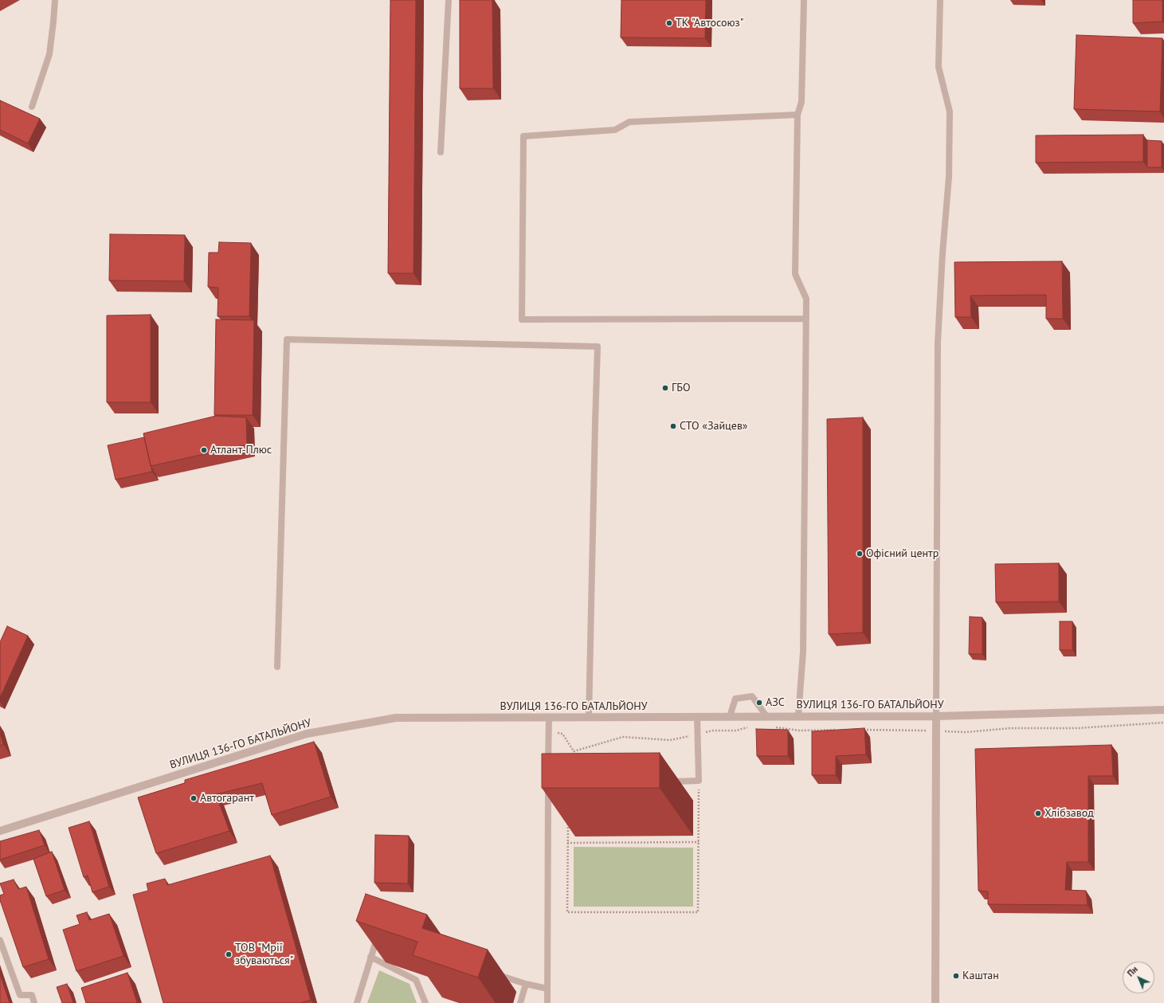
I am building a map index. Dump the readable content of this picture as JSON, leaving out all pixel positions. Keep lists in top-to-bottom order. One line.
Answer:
{"streets":{"street":["ВУЛИЦЯ 136-ГО БАТАЛЬЙОНУ"]},"places":["ТК \"Автосоюз\"","ГБО","СТО «Зайцев»","Атлант-Плюс","Офісний центр","АЗС","Автогарант","Хлібзавод","ТОВ \"Мрії збуваються\"","Каштан"],"north":"top left"}
